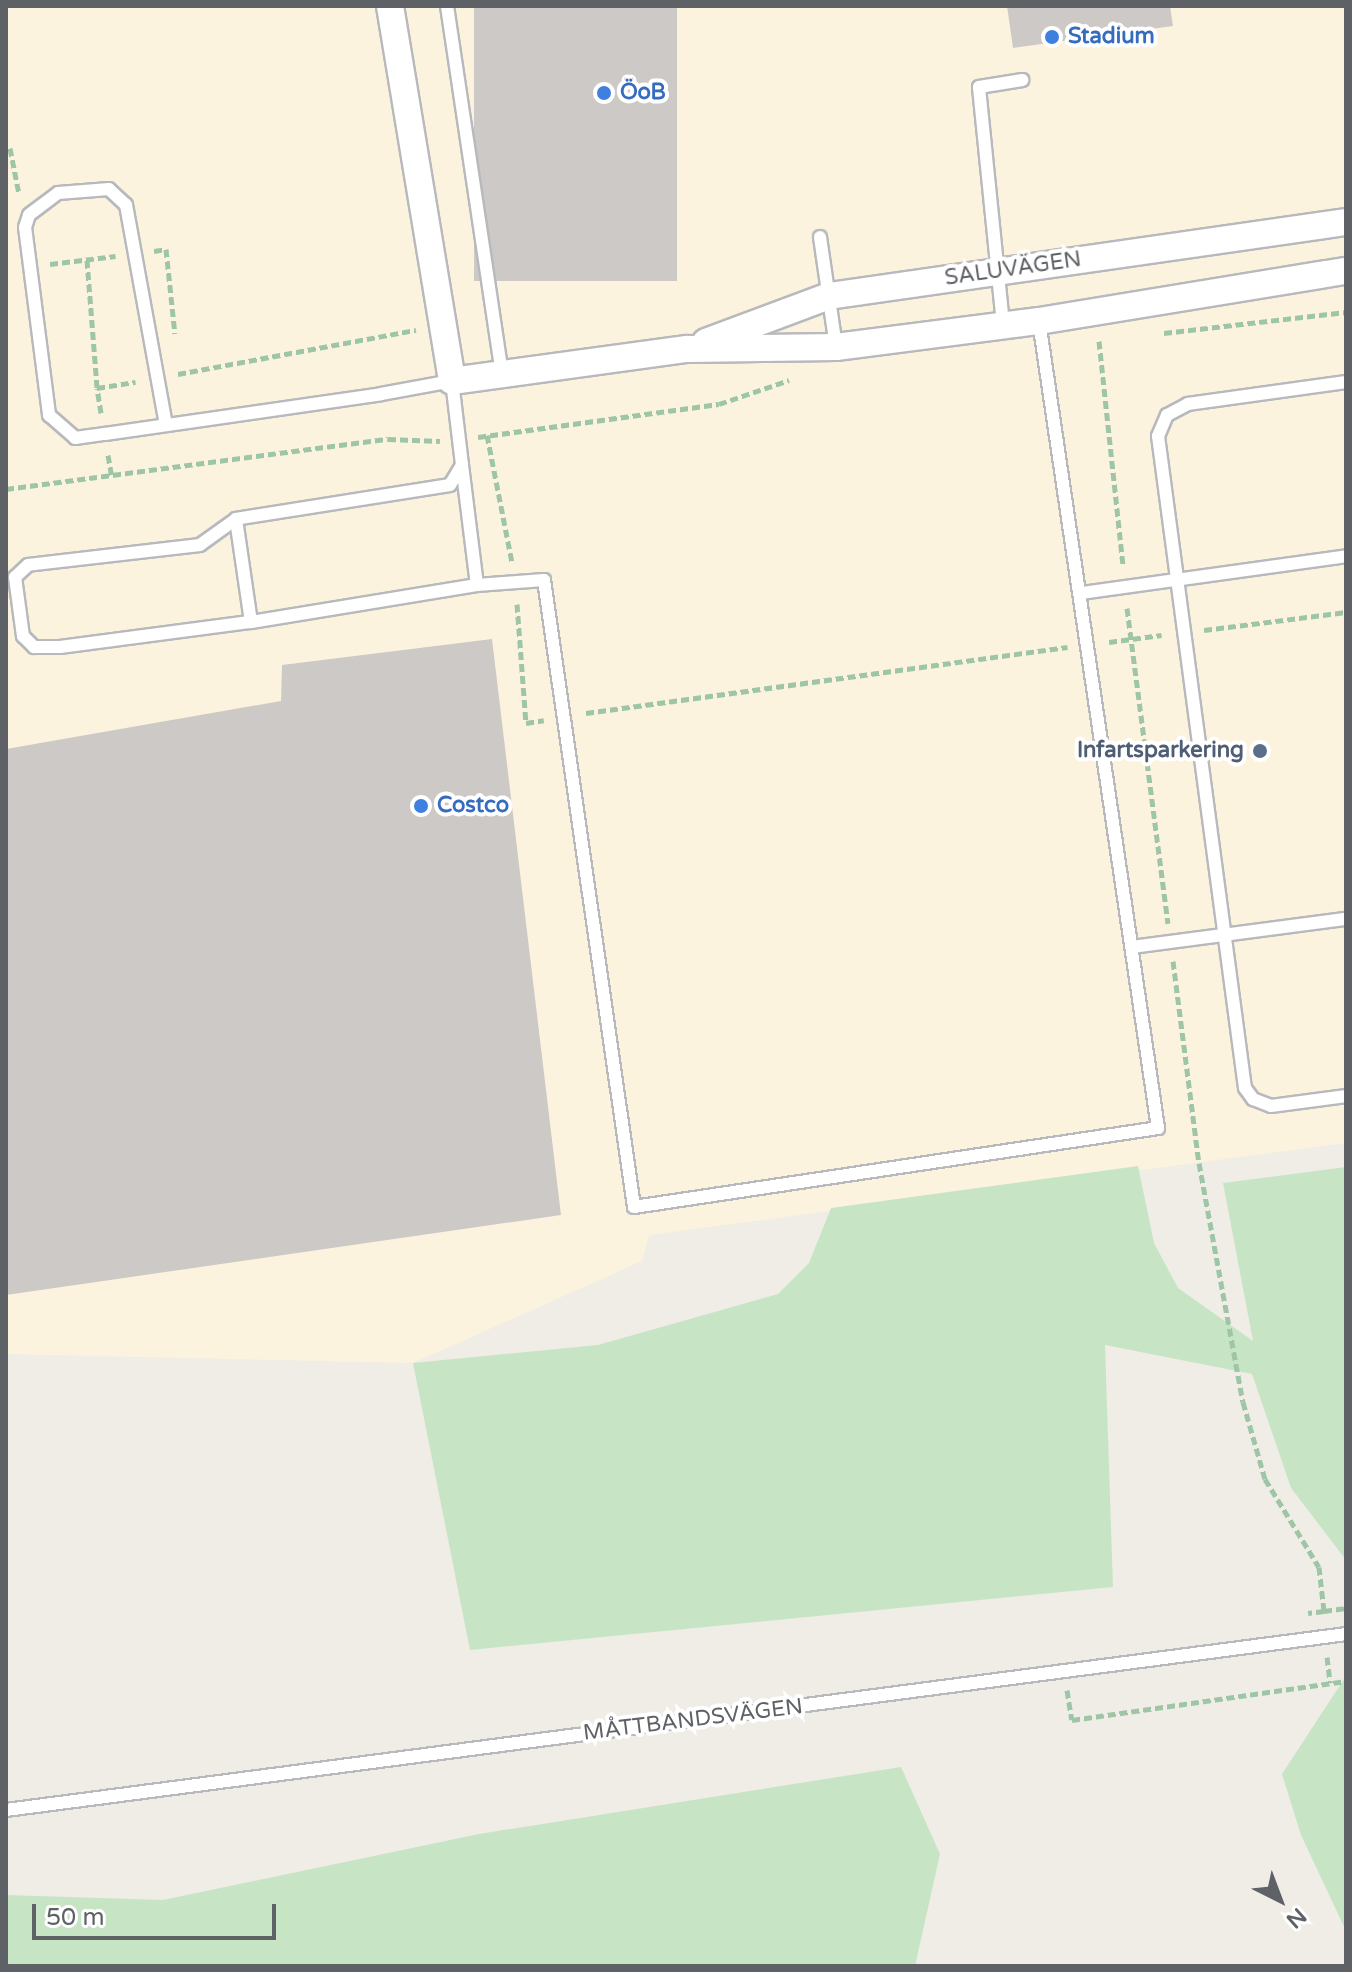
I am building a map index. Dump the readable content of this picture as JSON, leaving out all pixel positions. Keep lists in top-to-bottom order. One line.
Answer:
{"streets":{"street":["SALUVÄGEN"],"lane":["MÅTTBANDSVÄGEN"]},"places":["Stadium","ÖoB","Infartsparkering","Costco"],"scale_bar":"50 m","north":"bottom right"}
